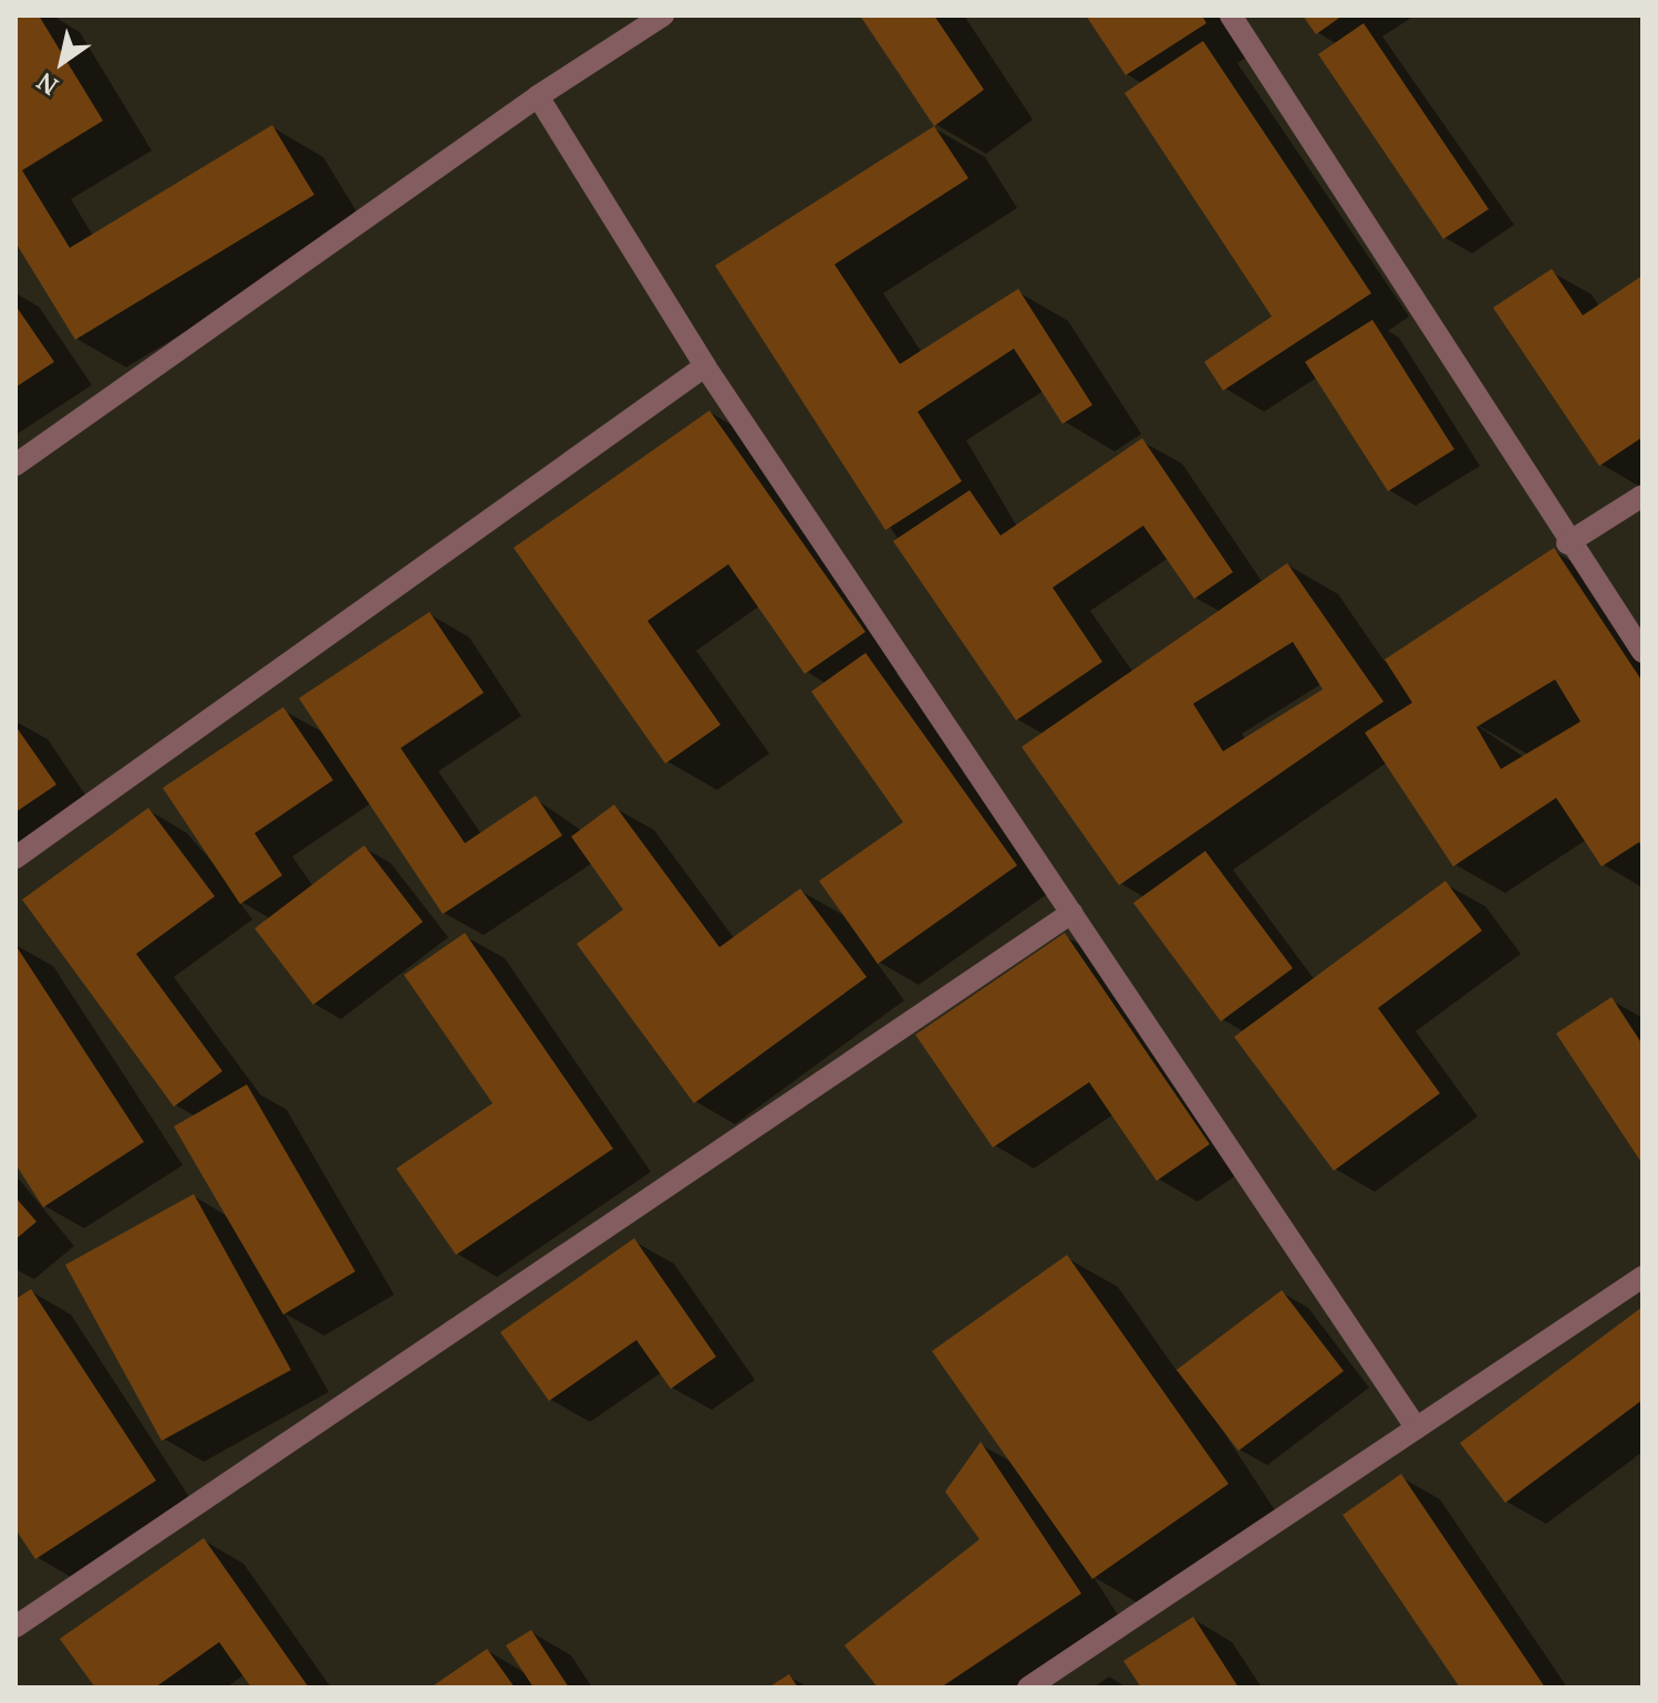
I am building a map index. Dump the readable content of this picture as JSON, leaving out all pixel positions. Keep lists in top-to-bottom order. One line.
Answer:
{"north":"bottom left"}
